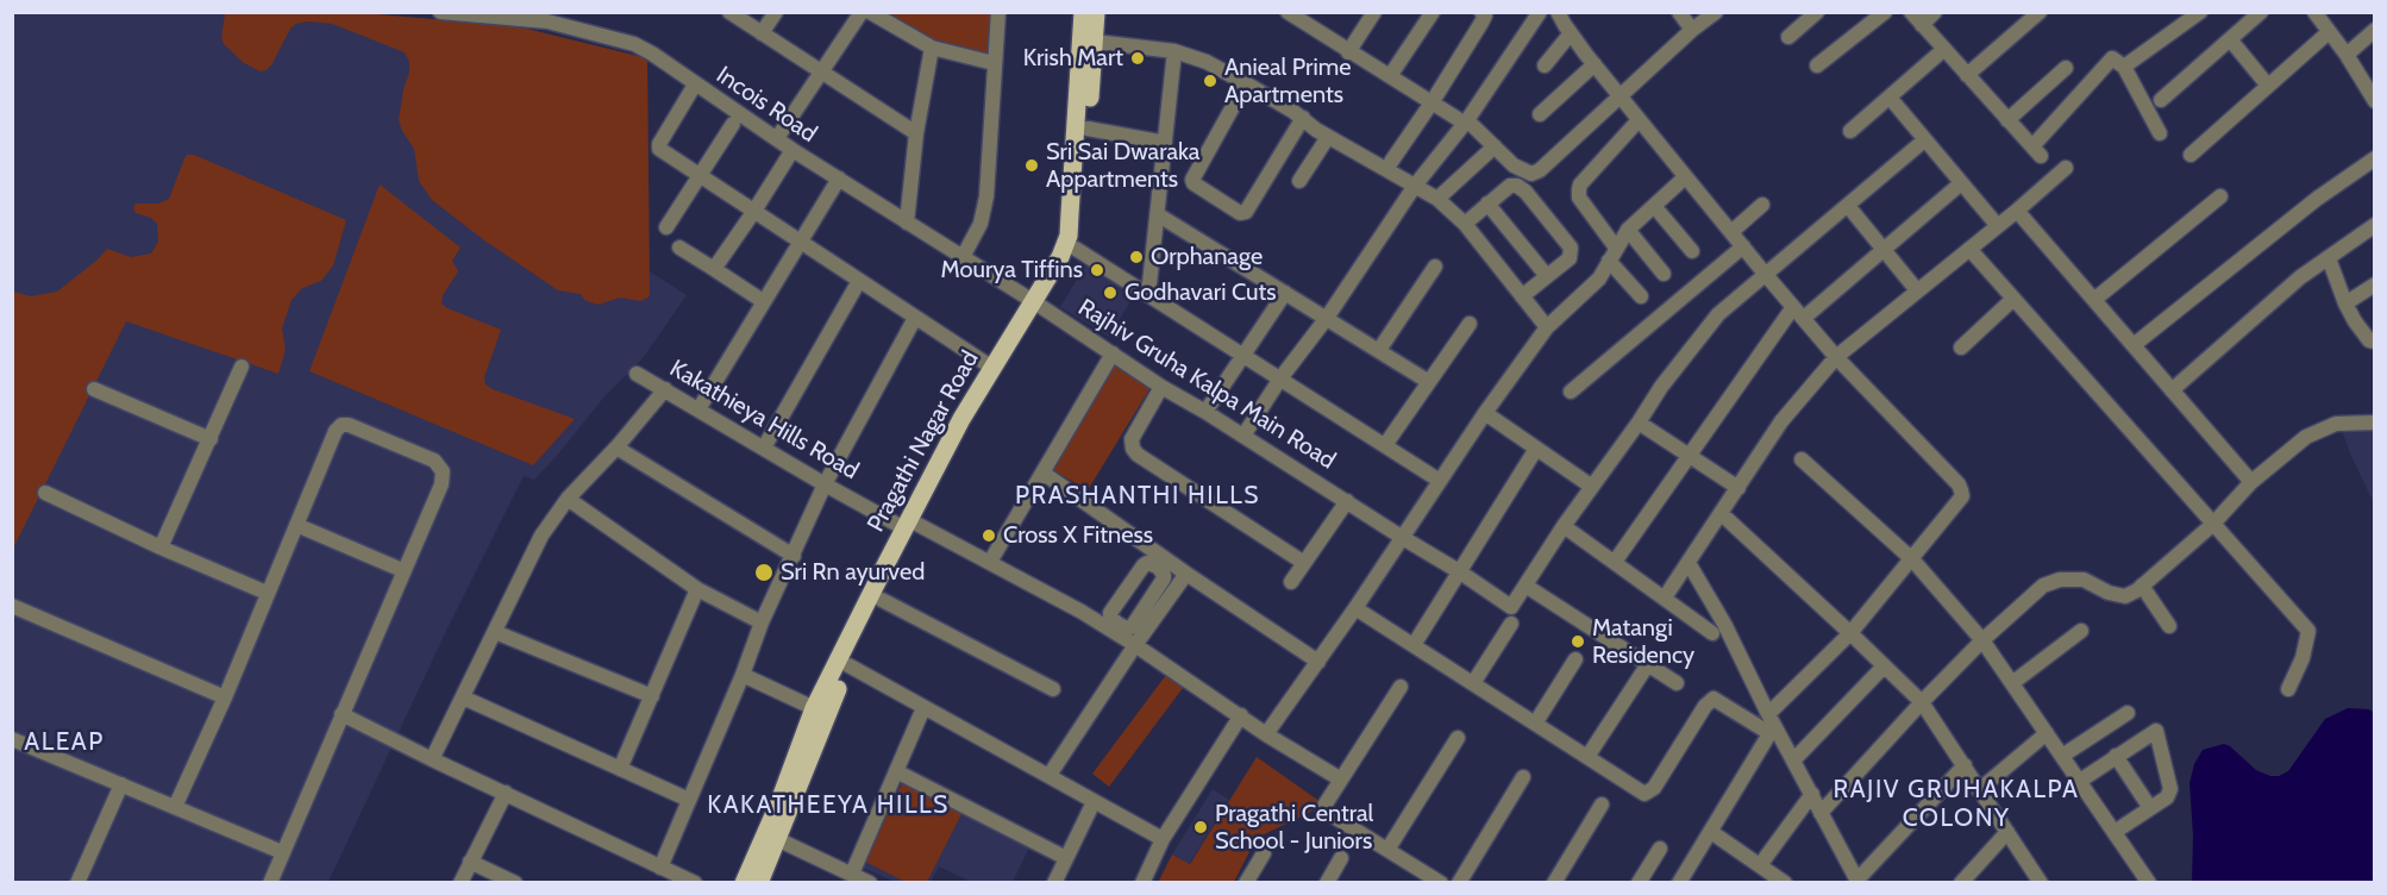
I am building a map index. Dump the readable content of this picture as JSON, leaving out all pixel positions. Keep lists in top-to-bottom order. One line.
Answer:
{"streets":{"main road":["Pragathi Nagar Road"],"street":["Incois Road","Rajhiv Gruha Kalpa Main Road","Kakathieya Hills Road"]},"crossings":[["Incois Road","Rajhiv Gruha Kalpa Main Road"],["Incois Road","Pragathi Nagar Road"],["Rajhiv Gruha Kalpa Main Road","Pragathi Nagar Road"],["Kakathieya Hills Road","Pragathi Nagar Road"]],"districts":["PRASHANTHI HILLS","ALEAP","RAJIV GRUHAKALPA COLONY","KAKATHEEYA HILLS"],"places":["Krish Mart","Anieal Prime Apartments","Sri Sai Dwaraka Appartments","Orphanage","Mourya Tiffins","Godhavari Cuts","Cross X Fitness","Sri Rn ayurved","Matangi Residency","Pragathi Central School - Juniors"]}
